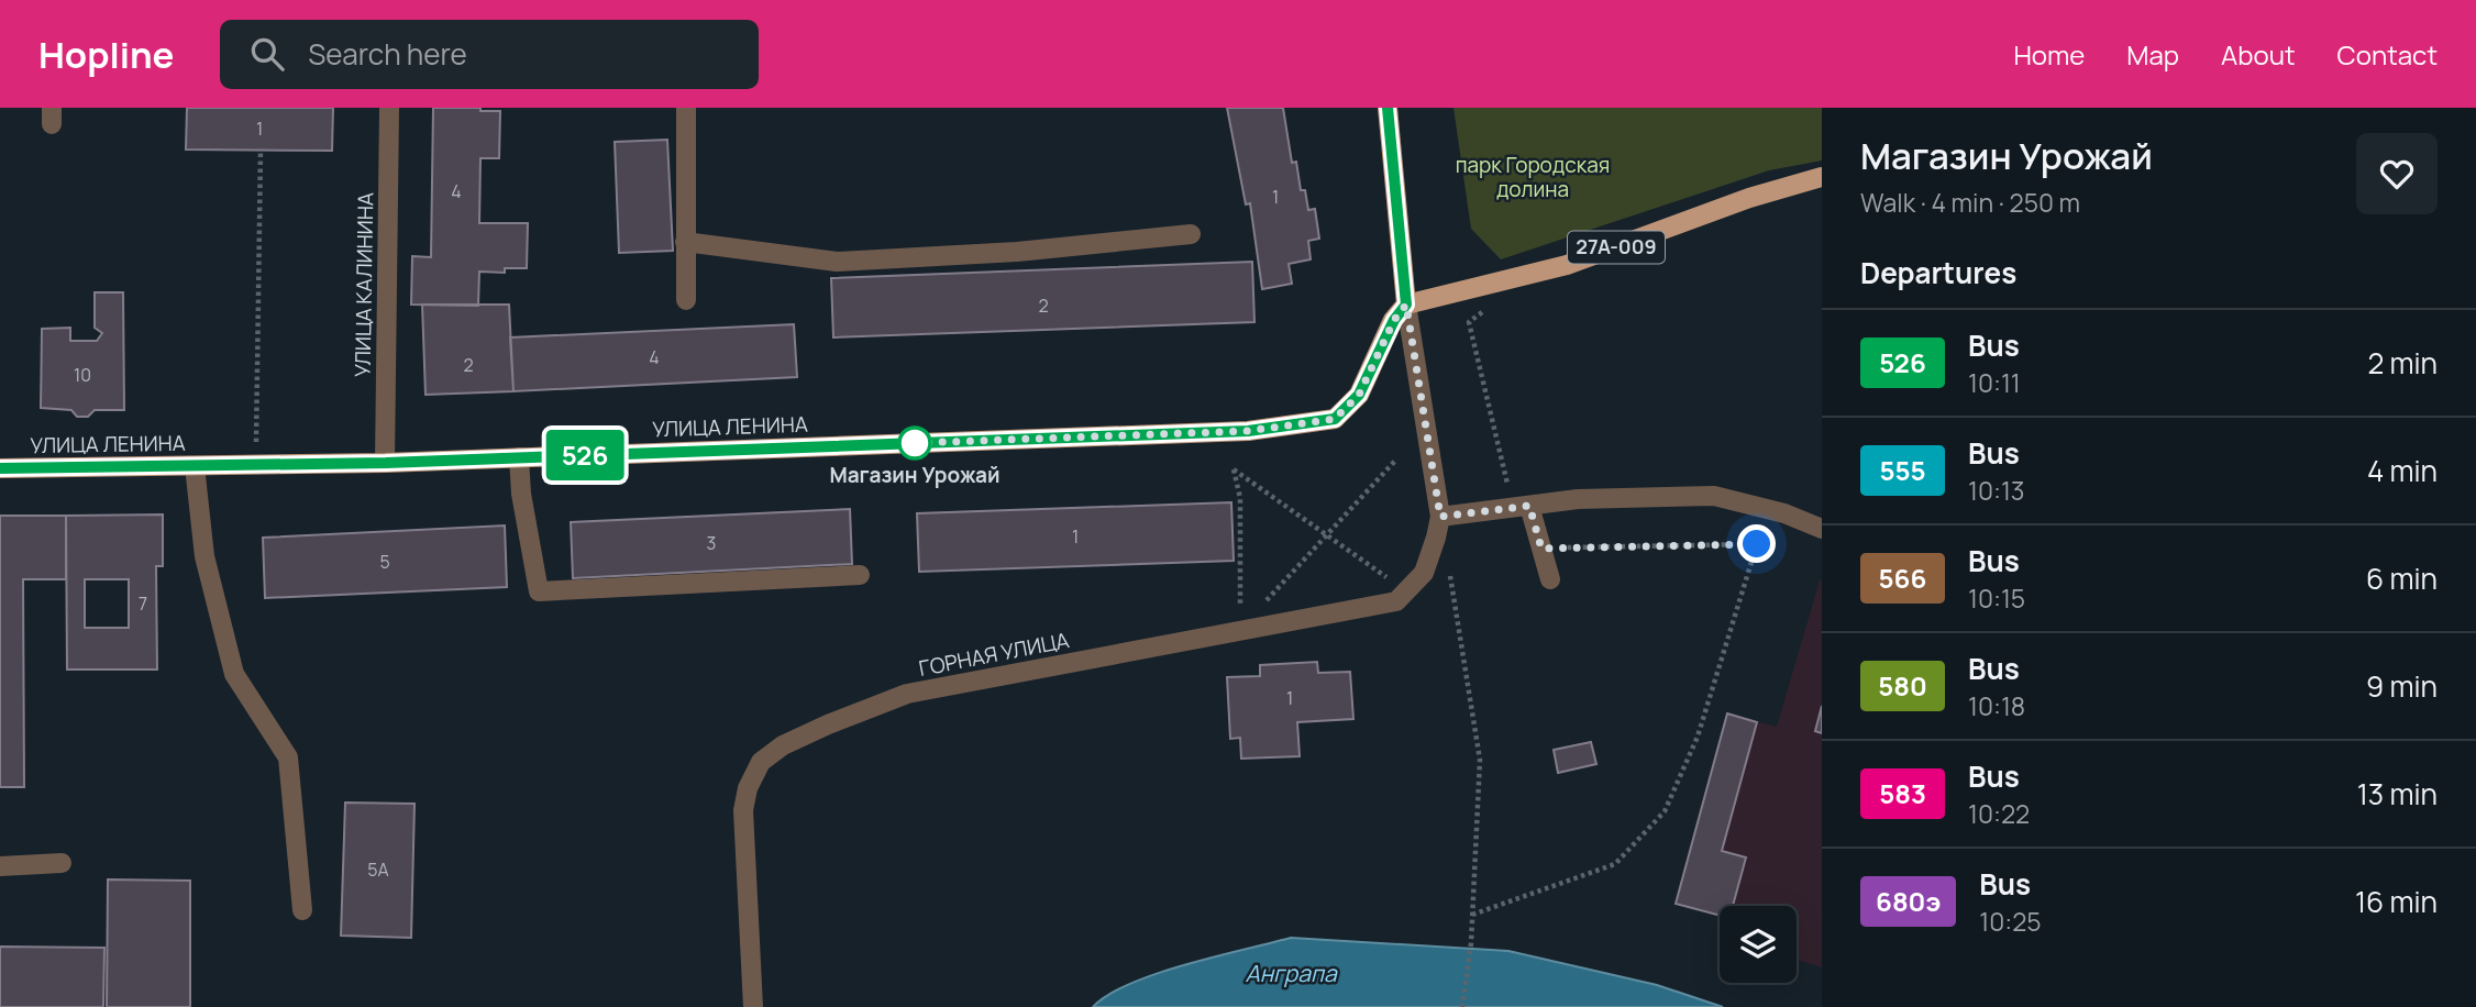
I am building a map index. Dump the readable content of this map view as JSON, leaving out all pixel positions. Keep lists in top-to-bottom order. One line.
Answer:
{"streets":{"main road":["27А-009","УЛИЦА ЛЕНИНА"],"street":["УЛИЦА КАЛИНИНА","ГОРНАЯ УЛИЦА"]},"crossings":[["27А-009","УЛИЦА ЛЕНИНА"],["УЛИЦА КАЛИНИНА","УЛИЦА ЛЕНИНА"]],"water":["Анграпа"],"parks":["парк Городская долина"],"places":["Магазин Урожай"],"lines":["bus line 526"],"house_numbers":["1","4","1","2","4","2","10","1","3","5","7","1","5А"],"page":{"header":"Hopline","search":"Search here","nav":["Home","Map","About","Contact"],"on_map":"526","heading":[["Магазин Урожай","Walk · 4 min · 250 m"],"Departures"],"list":[{"mark":"526","name":"Bus","note":"10:11","value":"2 min"},{"mark":"555","name":"Bus","note":"10:13","value":"4 min"},{"mark":"566","name":"Bus","note":"10:15","value":"6 min"},{"mark":"580","name":"Bus","note":"10:18","value":"9 min"},{"mark":"583","name":"Bus","note":"10:22","value":"13 min"},{"mark":"680э","name":"Bus","note":"10:25","value":"16 min"}]}}
